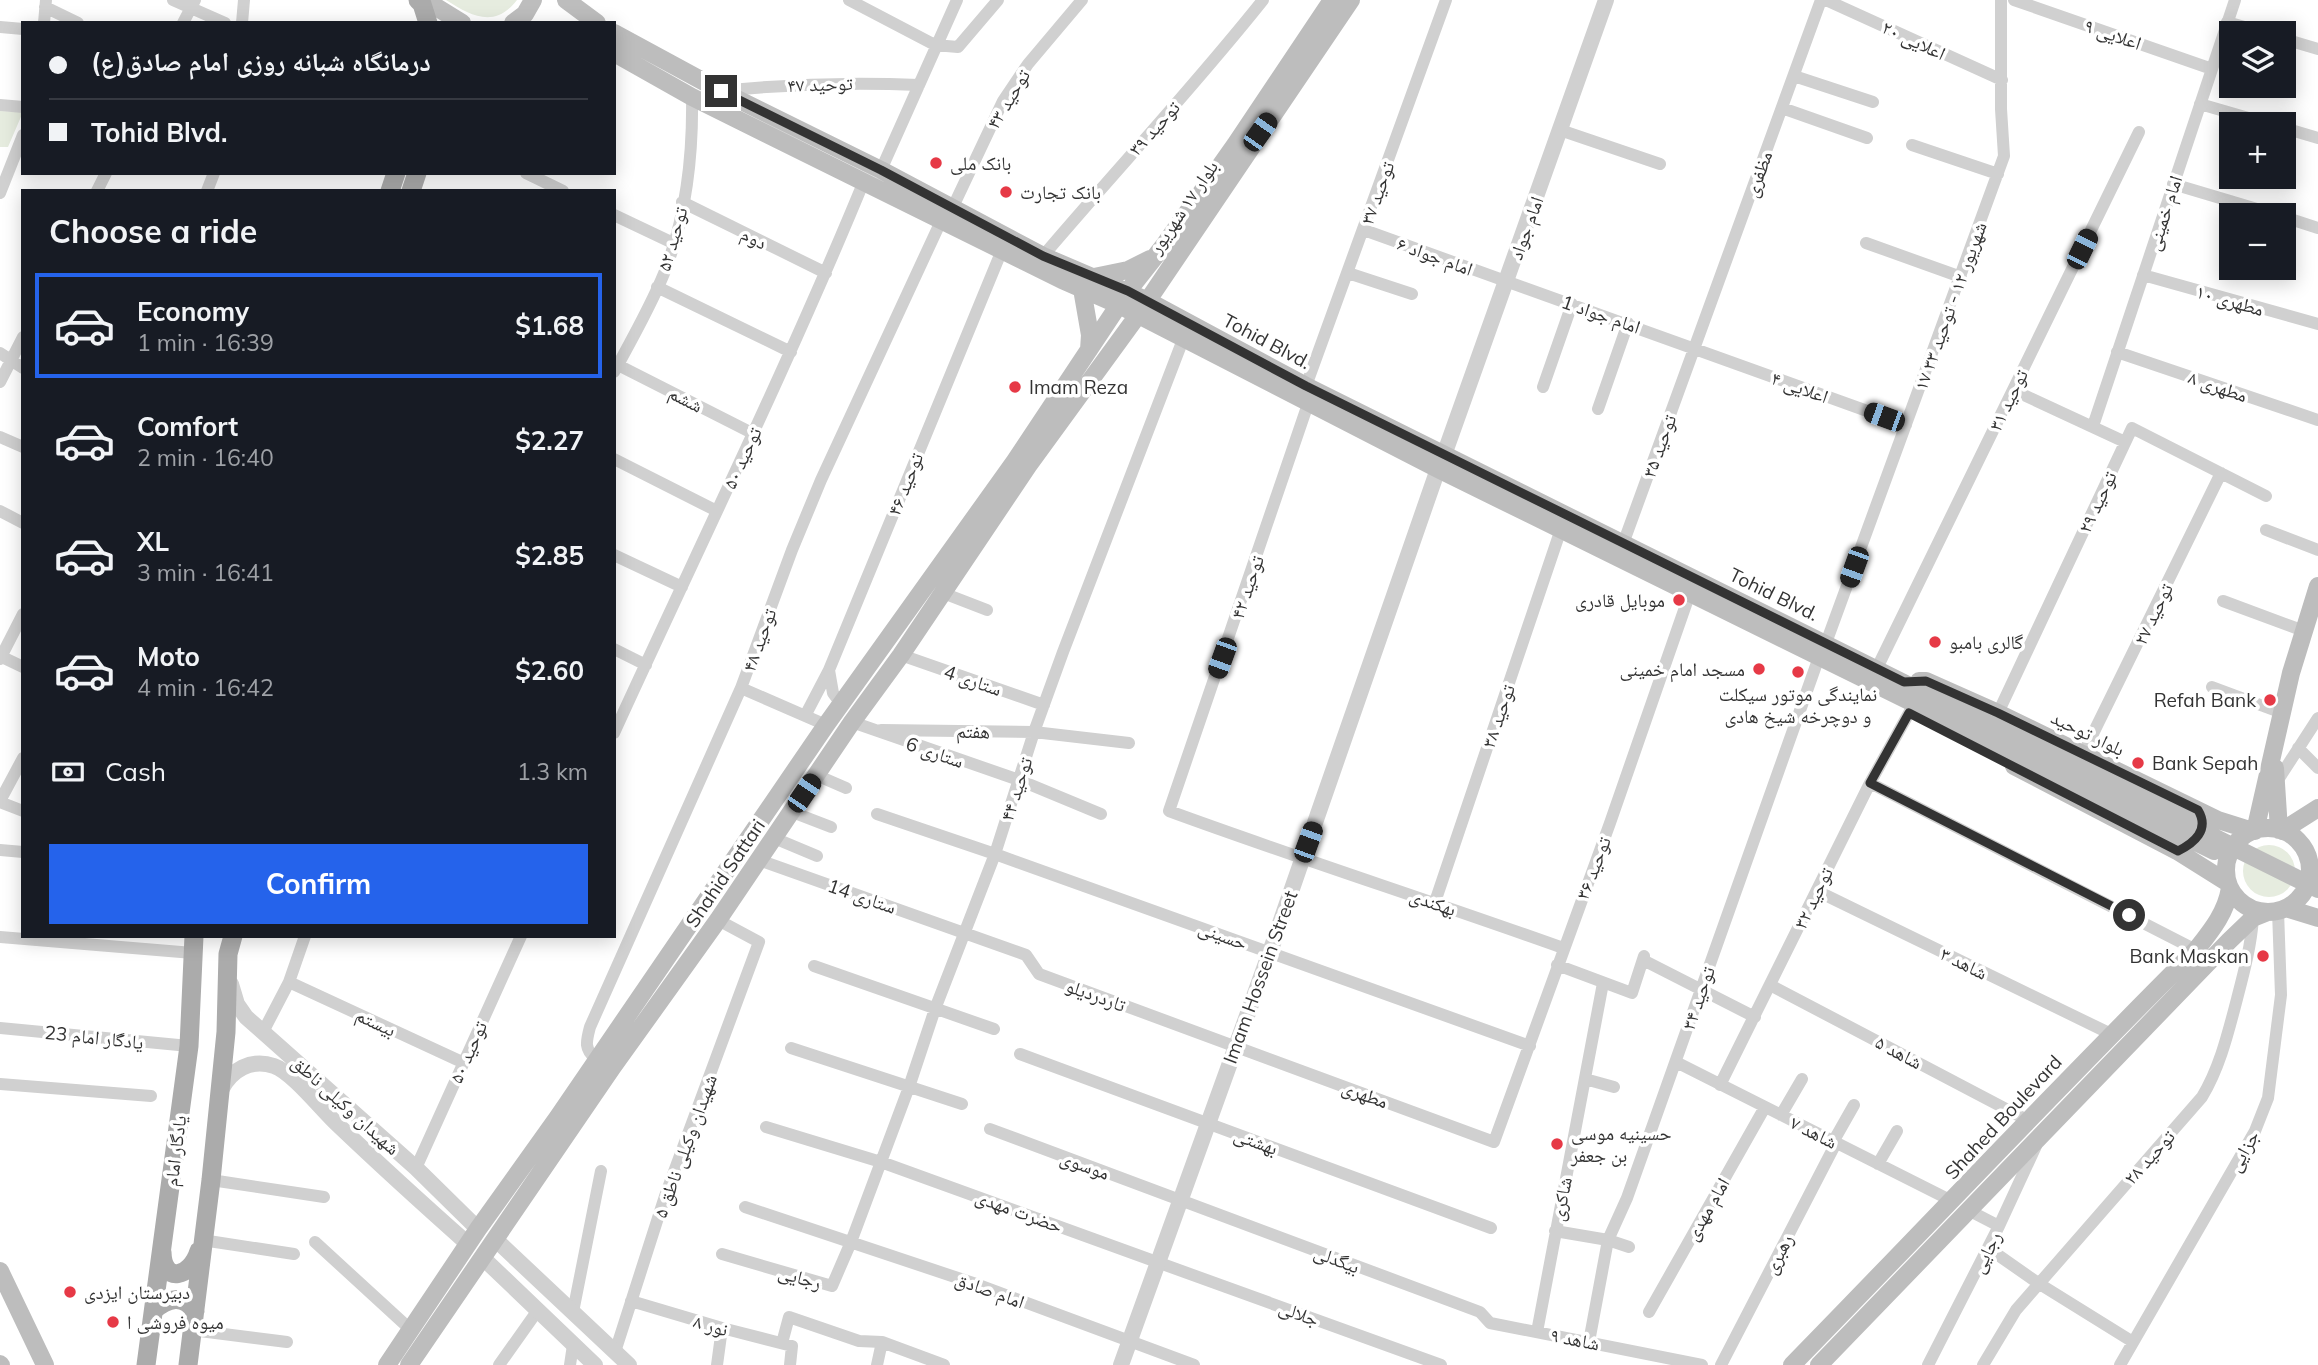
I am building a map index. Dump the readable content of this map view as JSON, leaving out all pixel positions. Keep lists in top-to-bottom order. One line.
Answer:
{"streets":{"main road":["بلوار ۱۷ شهریور","Tohid Blvd.","بلوار توحید","Shahid Sattari","Shahed Boulevard","یادگار امام"],"street":["اعلایی ۹","اعلایی ۲۰","توحید ۴۷","توحید ۴۳","توحید ۳۹","مظفری","توحید ۳۷","امام خمینی","امام جواد","دوم","توحید ۵۲","امام جواد ۶","مطهری ۱۰","۱۷ شهریور ۱۲ - توحید ۳۳","امام جواد 1","مطهری ۸","اعلایی ۴","ششم","توحید ۳۱","توحید ۳۵","توحید ۵۰","توحید ۴۶","توحید ۲۹","توحید ۴۲","توحید ۲۷","توحید ۴۸","ستاری 4","توحید ۳۸","هفتم","ستاری 6","توحید ۴۴","توحید ۳۶","ستاری 14","توحید ۳۲","بهکندی","حسینی","شاهد ۳","Imam Hossein Street","تاردردیلو","توحید ۳۴","بیستم","یادگار امام 23","شاهد ۵","مطهری","شهیدان وکیلی ناطق","شاهد ۷","بهشتی","شهیدان وکیلی ناطق ۵","جزایی","توحید ۲۸","موسوی","شاکری","امام مهدی","حضرت مهدی","رجایی","رهبری","بیگدلی","امام صادق","جلالی","نور ۸","شاهد ۹"]},"crossings":[["اعلایی ۹","امام خمینی"],["اعلایی ۲۰","مظفری"],["اعلایی ۲۰","۱۷ شهریور ۱۲ - توحید ۳۳"],["توحید ۴۷","Tohid Blvd."],["توحید ۴۳","Tohid Blvd."],["توحید ۴۳","توحید ۴۸"],["توحید ۳۹","Tohid Blvd."],["مظفری","امام جواد 1"],["مظفری","اعلایی ۴"],["مظفری","توحید ۳۵"],["توحید ۳۷","امام جواد ۶"],["توحید ۳۷","Tohid Blvd."],["توحید ۳۷","توحید ۴۲"],["بلوار ۱۷ شهریور","Tohid Blvd."],["بلوار ۱۷ شهریور","Shahid Sattari"],["امام خمینی","مطهری ۱۰"],["امام خمینی","مطهری ۸"],["امام جواد","امام جواد ۶"],["امام جواد","امام جواد 1"],["امام جواد","Tohid Blvd."],["امام جواد","Imam Hossein Street"],["دوم","توحید ۵۲"],["دوم","توحید ۵۰"],["توحید ۵۲","Tohid Blvd."],["توحید ۵۲","ششم"],["امام جواد ۶","امام جواد 1"],["۱۷ شهریور ۱۲ - توحید ۳۳","Tohid Blvd."],["۱۷ شهریور ۱۲ - توحید ۳۳","اعلایی ۴"],["۱۷ شهریور ۱۲ - توحید ۳۳","توحید ۳۴"],["امام جواد 1","اعلایی ۴"],["امام جواد 1","توحید ۳۵"],["Tohid Blvd.","توحید ۳۱"],["Tohid Blvd.","توحید ۳۵"],["Tohid Blvd.","توحید ۵۰"],["Tohid Blvd.","توحید ۴۶"],["Tohid Blvd.","توحید ۴۲"],["Tohid Blvd.","توحید ۴۸"],["Tohid Blvd.","توحید ۳۸"],["Tohid Blvd.","بلوار توحید"],["Tohid Blvd.","توحید ۴۴"],["Tohid Blvd.","توحید ۳۶"],["Tohid Blvd.","Shahid Sattari"],["Tohid Blvd.","توحید ۳۲"],["Tohid Blvd.","Imam Hossein Street"],["Tohid Blvd.","توحید ۳۴"],["Tohid Blvd.","Shahed Boulevard"],["Tohid Blvd.","جزایی"],["Tohid Blvd.","توحید ۲۸"],["اعلایی ۴","توحید ۳۵"],["ششم","توحید ۵۰"],["توحید ۵۰","بیستم"],["توحید ۵۰","شهیدان وکیلی ناطق"],["توحید ۲۹","بلوار توحید"],["توحید ۴۲","بهکندی"],["توحید ۲۷","بلوار توحید"],["توحید ۴۸","Shahid Sattari"],["ستاری 4","توحید ۴۴"],["ستاری 4","Shahid Sattari"],["توحید ۳۸","بهکندی"],["هفتم","ستاری 6"],["هفتم","توحید ۴۴"],["بلوار توحید","توحید ۳۲"],["بلوار توحید","Shahed Boulevard"],["بلوار توحید","جزایی"],["بلوار توحید","توحید ۲۸"],["ستاری 6","توحید ۴۴"],["ستاری 6","Shahid Sattari"],["توحید ۴۴","ستاری 14"],["توحید ۴۴","حسینی"],["توحید ۴۴","تاردردیلو"],["توحید ۴۴","حضرت مهدی"],["توحید ۴۴","رجایی"],["توحید ۴۴","امام صادق"],["توحید ۳۶","بهکندی"],["توحید ۳۶","حسینی"],["توحید ۳۶","مطهری"],["Shahid Sattari","ستاری 14"],["Shahid Sattari","شهیدان وکیلی ناطق"],["Shahid Sattari","شهیدان وکیلی ناطق ۵"],["ستاری 14","تاردردیلو"],["توحید ۳۲","شاهد ۳"],["توحید ۳۲","شاهد ۵"],["توحید ۳۲","شاهد ۷"],["بهکندی","Imam Hossein Street"],["حسینی","Imam Hossein Street"],["شاهد ۳","Shahed Boulevard"],["Imam Hossein Street","تاردردیلو"],["Imam Hossein Street","مطهری"],["Imam Hossein Street","بهشتی"],["Imam Hossein Street","موسوی"],["Imam Hossein Street","حضرت مهدی"],["Imam Hossein Street","بیگدلی"],["Imam Hossein Street","امام صادق"],["Imam Hossein Street","جلالی"],["تاردردیلو","مطهری"],["توحید ۳۴","شاهد ۷"],["توحید ۳۴","شاهد ۹"],["یادگار امام 23","یادگار امام"],["شاهد ۵","Shahed Boulevard"],["شهیدان وکیلی ناطق","یادگار امام"],["Shahed Boulevard","شاهد ۷"],["Shahed Boulevard","جزایی"],["Shahed Boulevard","توحید ۲۸"],["Shahed Boulevard","رجایی"],["شاهد ۷","امام مهدی"],["شاهد ۷","رهبری"],["شهیدان وکیلی ناطق ۵","نور ۸"],["جزایی","توحید ۲۸"],["موسوی","بیگدلی"],["شاکری","شاهد ۹"],["حضرت مهدی","جلالی"],["رجایی","امام صادق"],["بیگدلی","شاهد ۹"]],"places":["بانک ملی","بانک تجارت","Imam Reza","موبایل قادری","گالری بامبو","مسجد امام خمینی","نمایندگی موتور سیکلت و دوچرخه شیخ هادی","Refah Bank","Bank Sepah","Bank Maskan","حسینیه موسی بن جعفر","دبیرستان ایزدی","میوه فروشی ا"],"page":{"map_buttons":["+","−"],"banner":["(ع)درمانگاه شبانه روزی امام صادق","Tohid Blvd."],"heading":"Choose a ride","list":[{"name":"Economy","note":"1 min · 16:39","value":"$1.68"},{"name":"Comfort","note":"2 min · 16:40","value":"$2.27"},{"name":"XL","note":"3 min · 16:41","value":"$2.85"},{"name":"Moto","note":"4 min · 16:42","value":"$2.60"}],"pay":["Cash","1.3 km"],"buttons":"Confirm"}}
